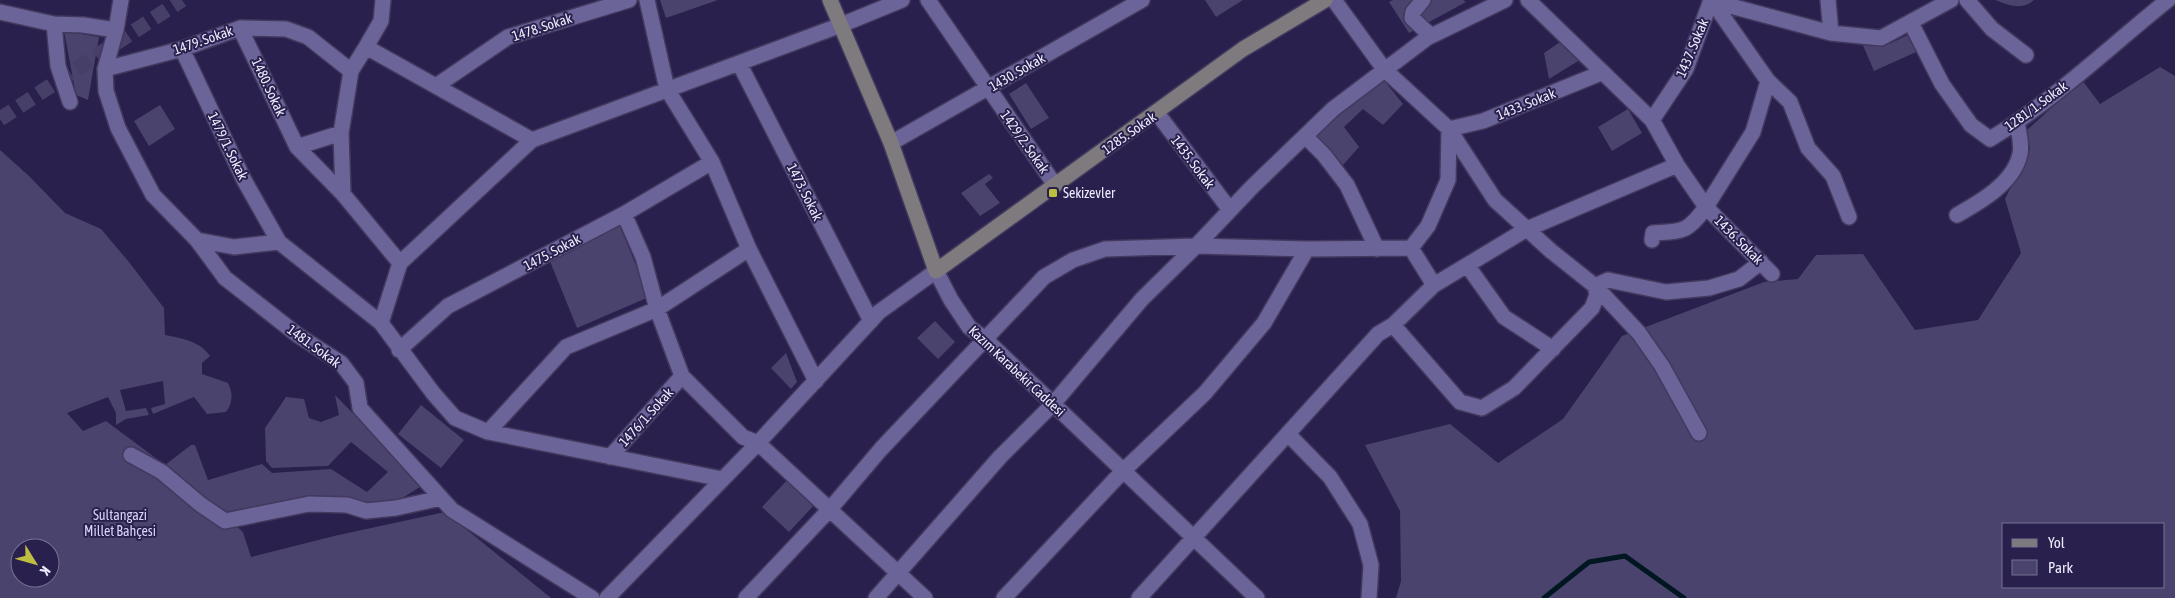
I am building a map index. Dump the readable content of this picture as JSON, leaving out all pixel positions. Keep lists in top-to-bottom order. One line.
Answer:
{"streets":{"street":["1478. Sokak","1479. Sokak","1437. Sokak","1430. Sokak","1480. Sokak","1433. Sokak","1281/1. Sokak","1285. Sokak","1429/2. Sokak","1479/1. Sokak","1435. Sokak","1473. Sokak","1436. Sokak","1475. Sokak","1481. Sokak","Kazım Karabekir Caddesi","1476/1. Sokak"]},"crossings":[["1479. Sokak","1480. Sokak"],["1479. Sokak","1479/1. Sokak"],["1479. Sokak","1481. Sokak"],["1437. Sokak","1436. Sokak"],["1430. Sokak","1429/2. Sokak"],["1430. Sokak","Kazım Karabekir Caddesi"],["1433. Sokak","1436. Sokak"],["1285. Sokak","1429/2. Sokak"],["1285. Sokak","1435. Sokak"],["1285. Sokak","Kazım Karabekir Caddesi"]],"parks":["Sultangazi Millet Bahçesi"],"places":{"transit":["Sekizevler"]},"legend":["Yol","Park"],"north":"bottom right"}
